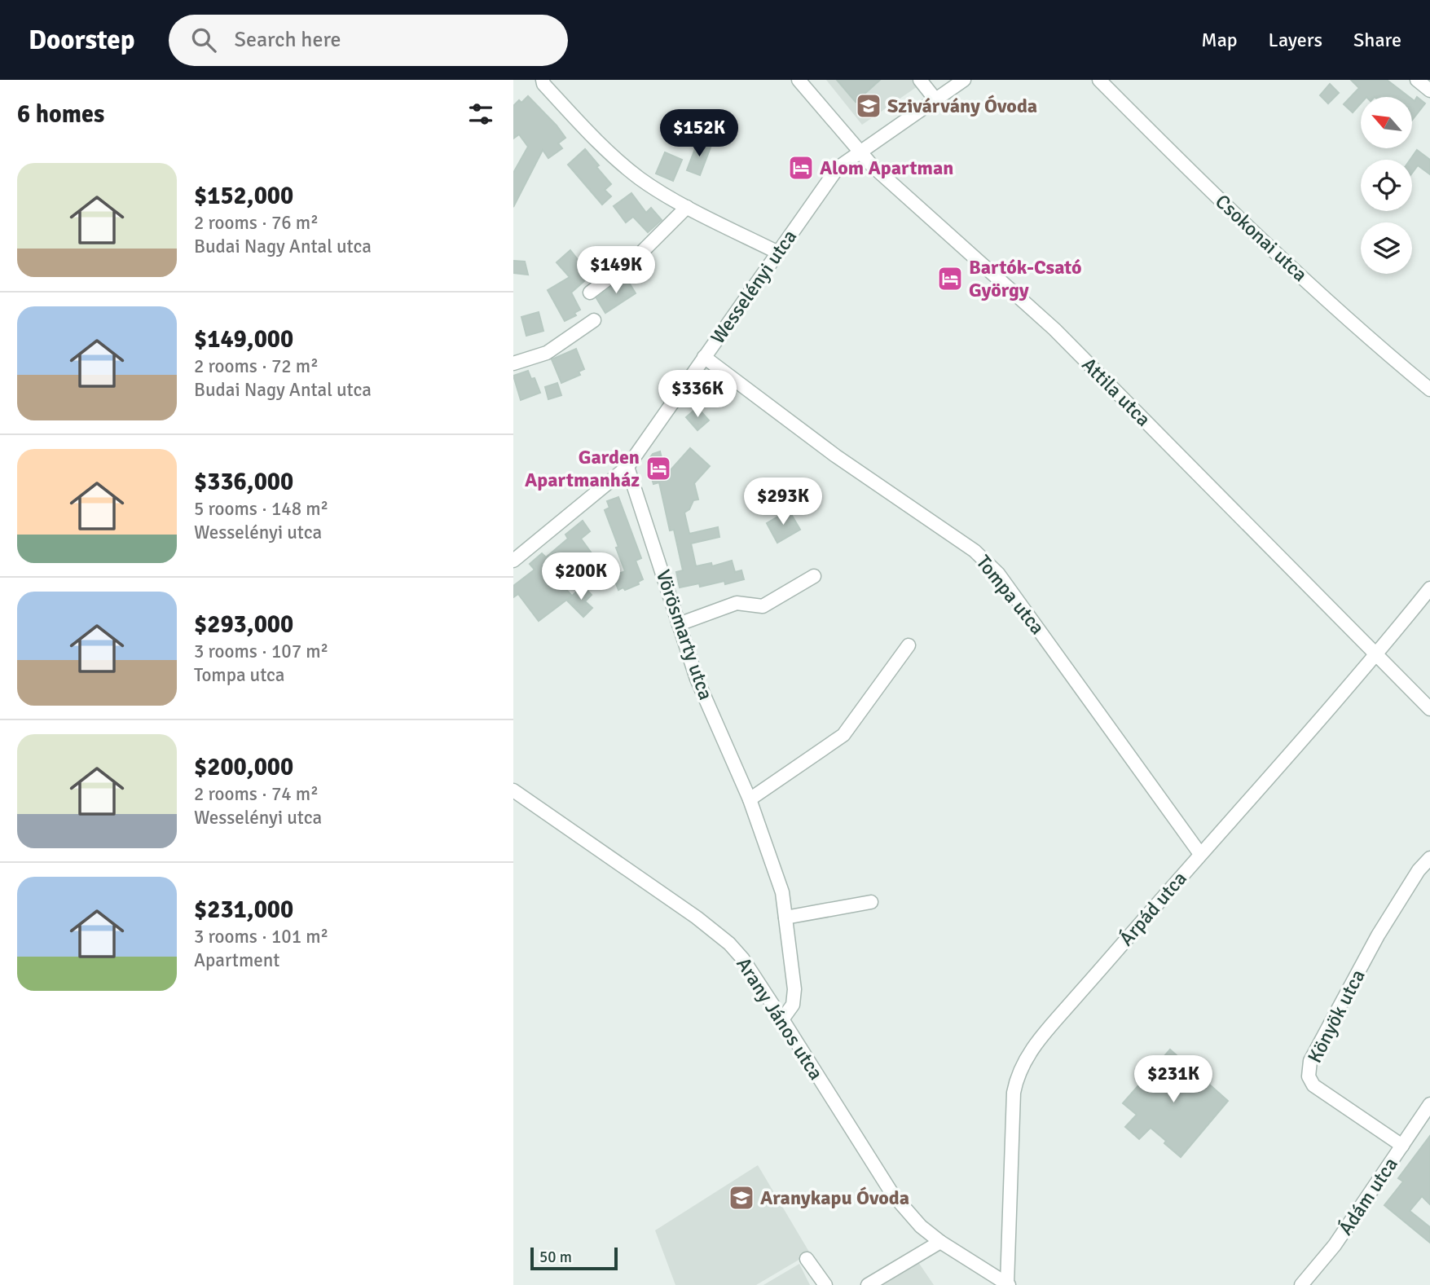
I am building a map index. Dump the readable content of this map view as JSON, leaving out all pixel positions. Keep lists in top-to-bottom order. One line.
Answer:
{"streets":{"street":["Csokonai utca","Wesselényi utca","Attila utca","Tompa utca","Vörösmarty utca","Árpád utca","Könyök utca","Arany János utca","Ádám utca"]},"crossings":[["Wesselényi utca","Attila utca"],["Wesselényi utca","Tompa utca"],["Wesselényi utca","Vörösmarty utca"],["Attila utca","Árpád utca"],["Tompa utca","Árpád utca"],["Vörösmarty utca","Arany János utca"],["Árpád utca","Arany János utca"],["Könyök utca","Ádám utca"]],"places":{"school or university":["Szivárvány Óvoda","Aranykapu Óvoda"],"hotel":["Alom Apartman","Bartók-Csató György","Garden Apartmanház"]},"scale_bar":"50 m","north":"top left","page":{"header":"Doorstep","search":"Search here","nav":["Map","Layers","Share"],"heading":"6 homes","price":["$152K","$149K","$336K","$293K","$200K","$231K"],"list":[{"name":"$152,000","note":"2 rooms · 76 m² · Budai Nagy Antal utca"},{"name":"$149,000","note":"2 rooms · 72 m² · Budai Nagy Antal utca"},{"name":"$336,000","note":"5 rooms · 148 m² · Wesselényi utca"},{"name":"$293,000","note":"3 rooms · 107 m² · Tompa utca"},{"name":"$200,000","note":"2 rooms · 74 m² · Wesselényi utca"},{"name":"$231,000","note":"3 rooms · 101 m² · Apartment"}],"scale":"50 m"}}
